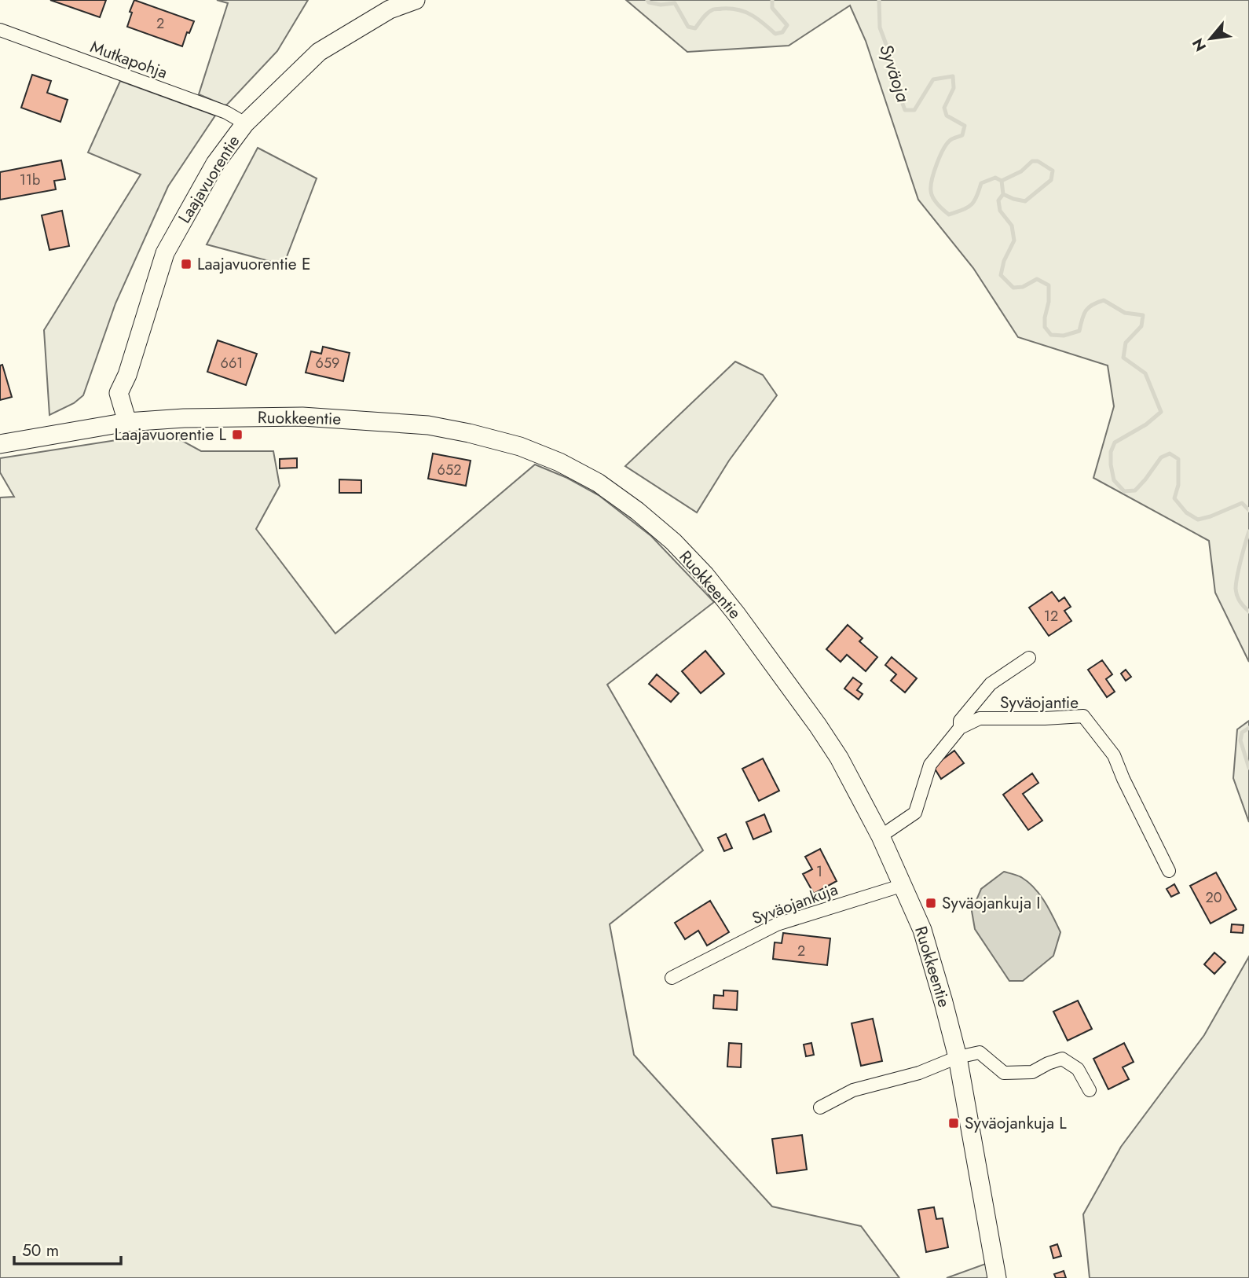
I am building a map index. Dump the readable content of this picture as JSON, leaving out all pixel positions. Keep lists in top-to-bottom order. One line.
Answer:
{"streets":{"street":["Mutkapohja","Laajavuorentie","Ruokkeentie","Syväojantie","Syväojankuja"]},"crossings":[["Mutkapohja","Laajavuorentie"],["Laajavuorentie","Ruokkeentie"],["Ruokkeentie","Syväojankuja"]],"water":["Syväoja"],"places":{"transit":["Laajavuorentie E","Laajavuorentie L","Syväojankuja I","Syväojankuja L"]},"house_numbers":["2","11b","661","659","652","12","1","20","2"],"scale_bar":"50 m","north":"bottom left"}
